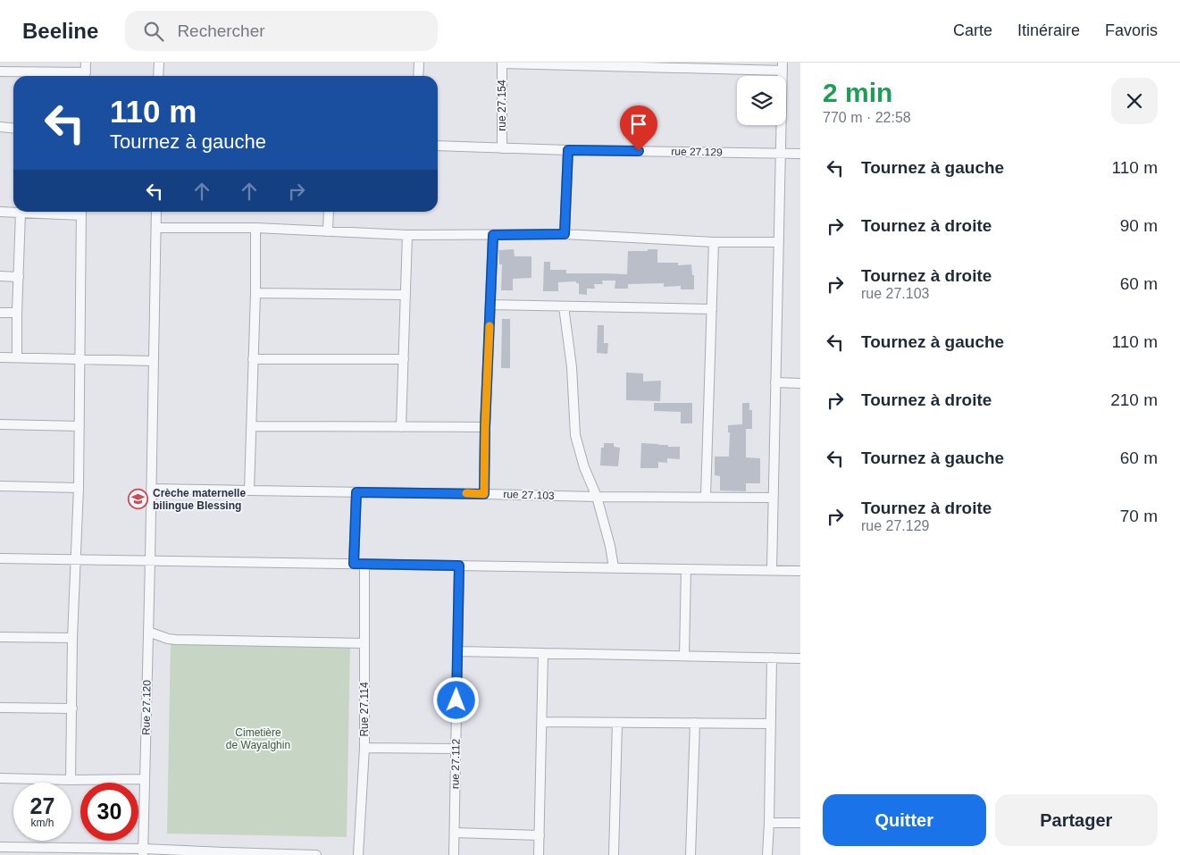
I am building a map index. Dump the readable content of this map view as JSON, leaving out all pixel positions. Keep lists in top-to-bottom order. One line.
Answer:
{"streets":{"street":["rue 27.154","rue 27.129","rue 27.103","Rue 27.120","Rue 27.114","rue 27.112"]},"crossings":[["rue 27.154","rue 27.129"],["rue 27.103","Rue 27.120"]],"parks":["Cimetière de Wayalghin"],"places":{"school or university":["Crèche maternelle bilingue Blessing"]},"page":{"header":"Beeline","search":"Rechercher","nav":["Carte","Itinéraire","Favoris"],"heading":["2 min","770 m · 22:58"],"turn":["110 m","Tournez à gauche"],"list":[{"name":"Tournez à gauche","value":"110 m"},{"name":"Tournez à droite","value":"90 m"},{"name":"Tournez à droite","note":"rue 27.103","value":"60 m"},{"name":"Tournez à gauche","value":"110 m"},{"name":"Tournez à droite","value":"210 m"},{"name":"Tournez à gauche","value":"60 m"},{"name":"Tournez à droite","note":"rue 27.129","value":"70 m"}],"speed":"27 km/h","limit":"30","buttons":["Quitter","Partager"]}}
